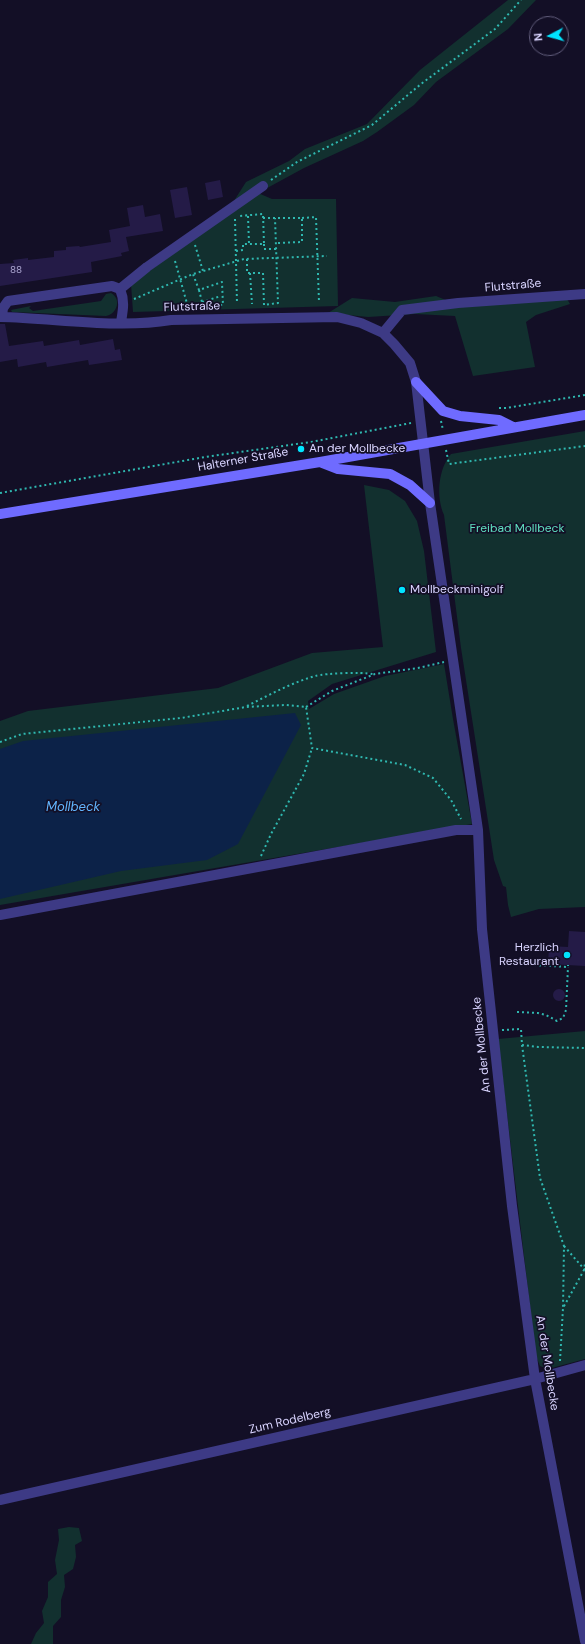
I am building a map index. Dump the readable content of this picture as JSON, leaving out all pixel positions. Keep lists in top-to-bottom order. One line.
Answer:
{"streets":{"main road":["Halterner Straße"],"street":["Flutstraße","An der Mollbecke","Zum Rodelberg"]},"crossings":[["Flutstraße","Halterner Straße"],["Flutstraße","An der Mollbecke"],["Halterner Straße","An der Mollbecke"],["An der Mollbecke","Zum Rodelberg"]],"water":["Mollbeck"],"parks":["Freibad Mollbeck"],"places":["An der Mollbecke","Mollbeckminigolf","Herzlich Restaurant"],"house_numbers":["88"],"north":"left"}
